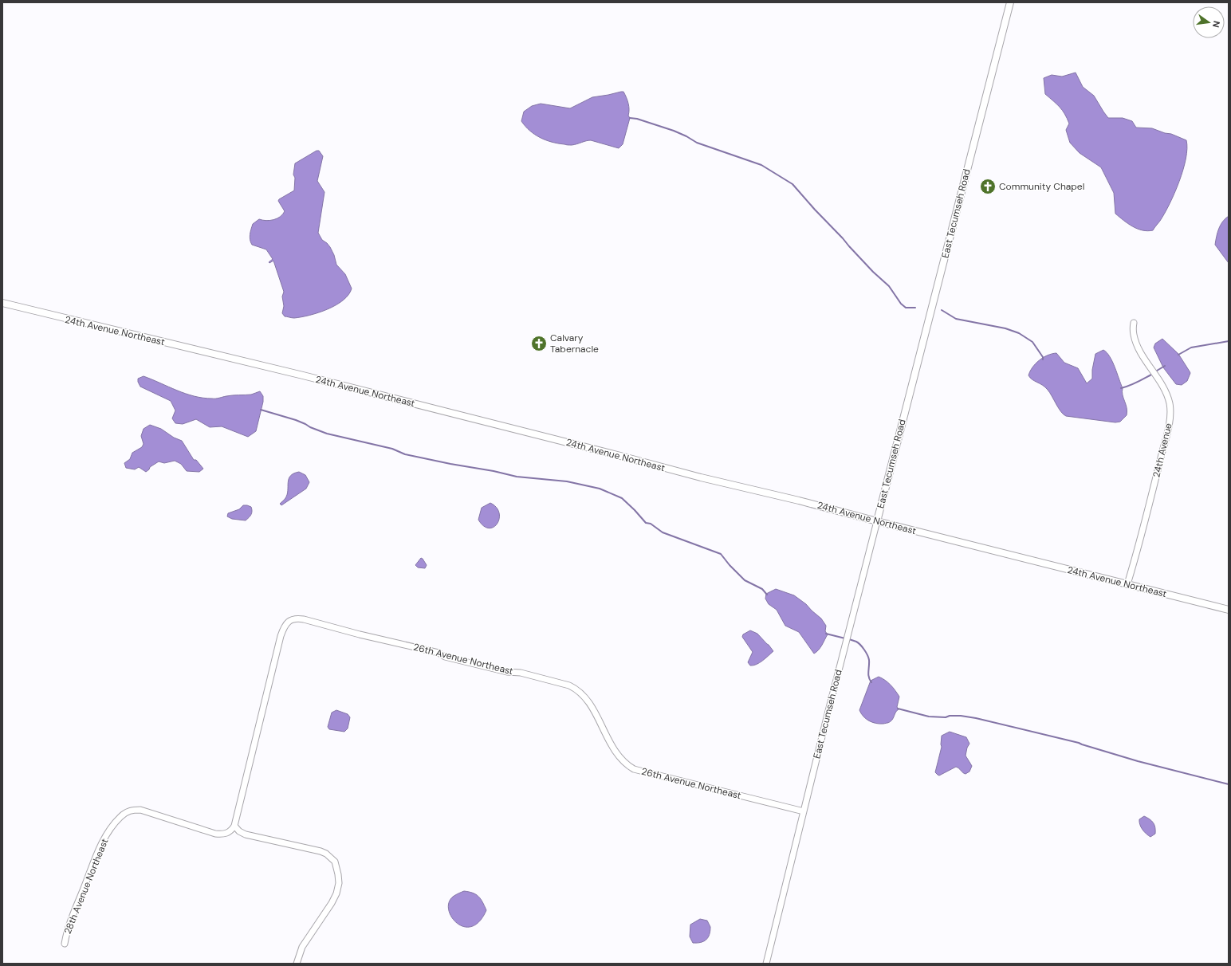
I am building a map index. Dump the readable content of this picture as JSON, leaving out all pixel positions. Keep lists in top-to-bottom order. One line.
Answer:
{"streets":{"street":["East Tecumseh Road","24th Avenue Northeast","24th Avenue","26th Avenue Northeast","28th Avenue Northeast"]},"crossings":[["East Tecumseh Road","24th Avenue Northeast"],["East Tecumseh Road","26th Avenue Northeast"],["24th Avenue Northeast","24th Avenue"],["26th Avenue Northeast","28th Avenue Northeast"]],"places":{"church":["Community Chapel","Calvary Tabernacle"]},"north":"right"}
